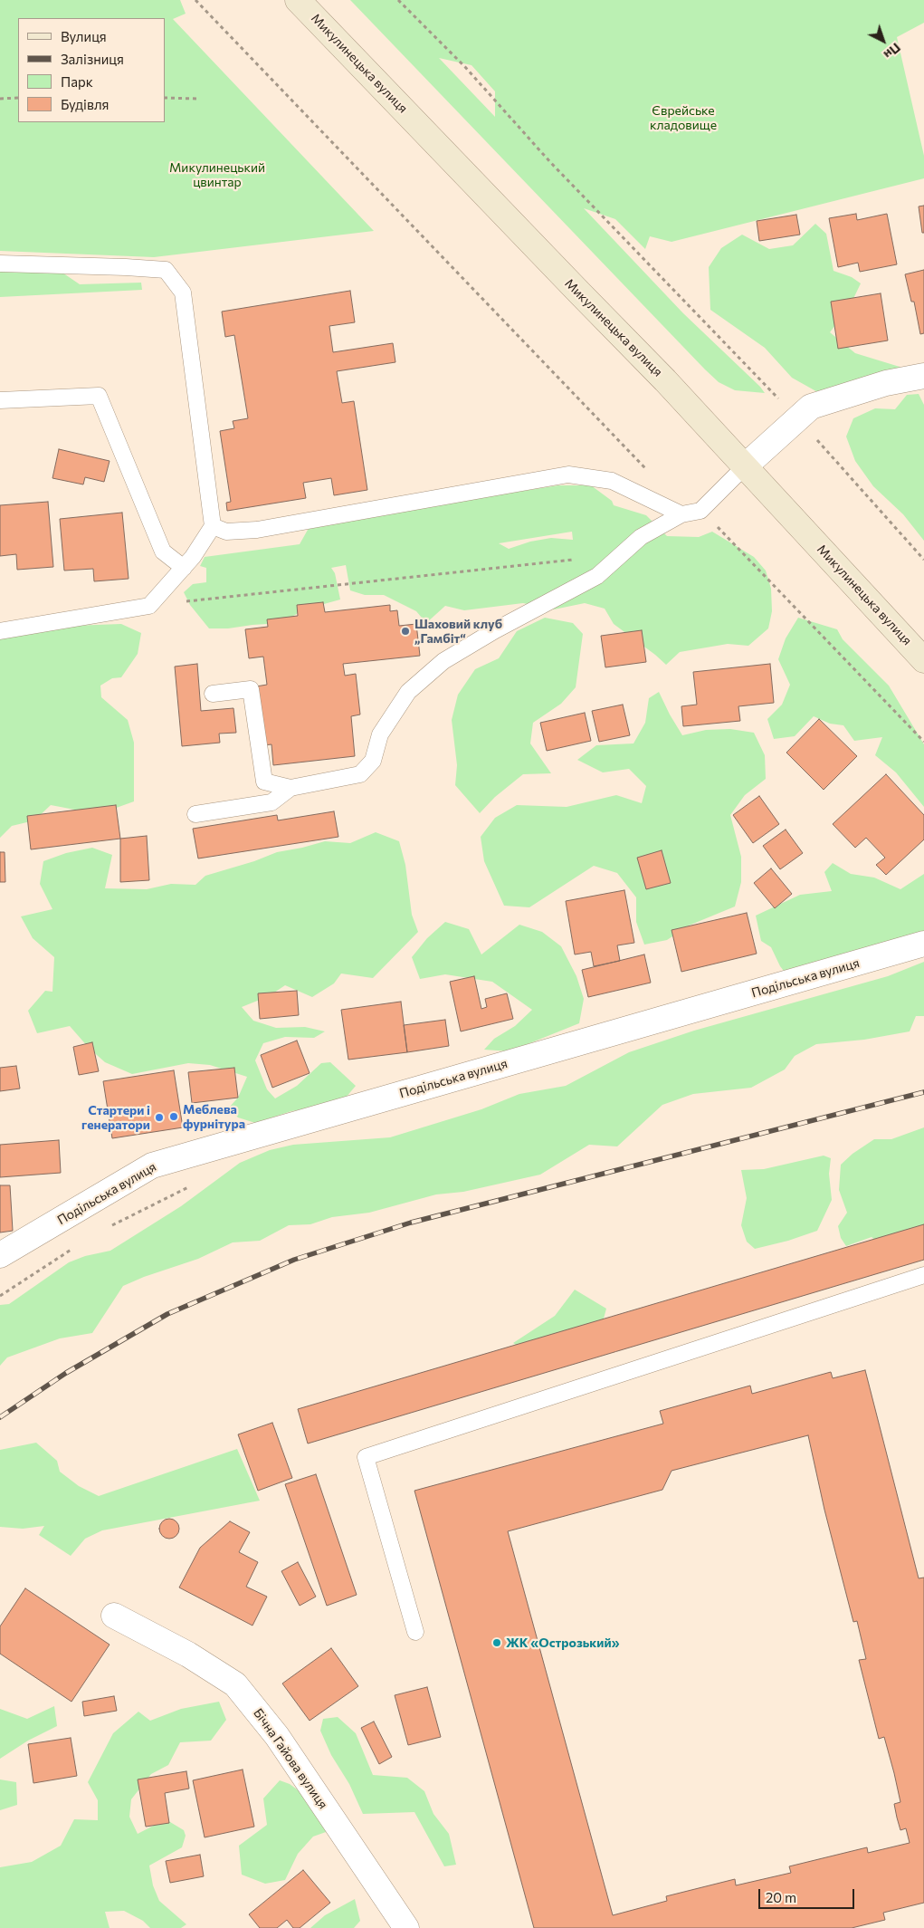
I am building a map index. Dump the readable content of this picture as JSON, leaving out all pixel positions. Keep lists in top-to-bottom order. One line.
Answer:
{"streets":{"main road":["Микулинецька вулиця"],"street":["Подільська вулиця","Бічна Гайова вулиця"]},"parks":["Єврейське кладовище","Микулинецький цвинтар"],"places":["Шаховий клуб „Гамбіт“","Меблева фурнітура","Стартери і генератори","ЖК «Острозький»"],"legend":["Вулиця","Залізниця","Парк","Будівля"],"scale_bar":"20 m","north":"bottom right"}
